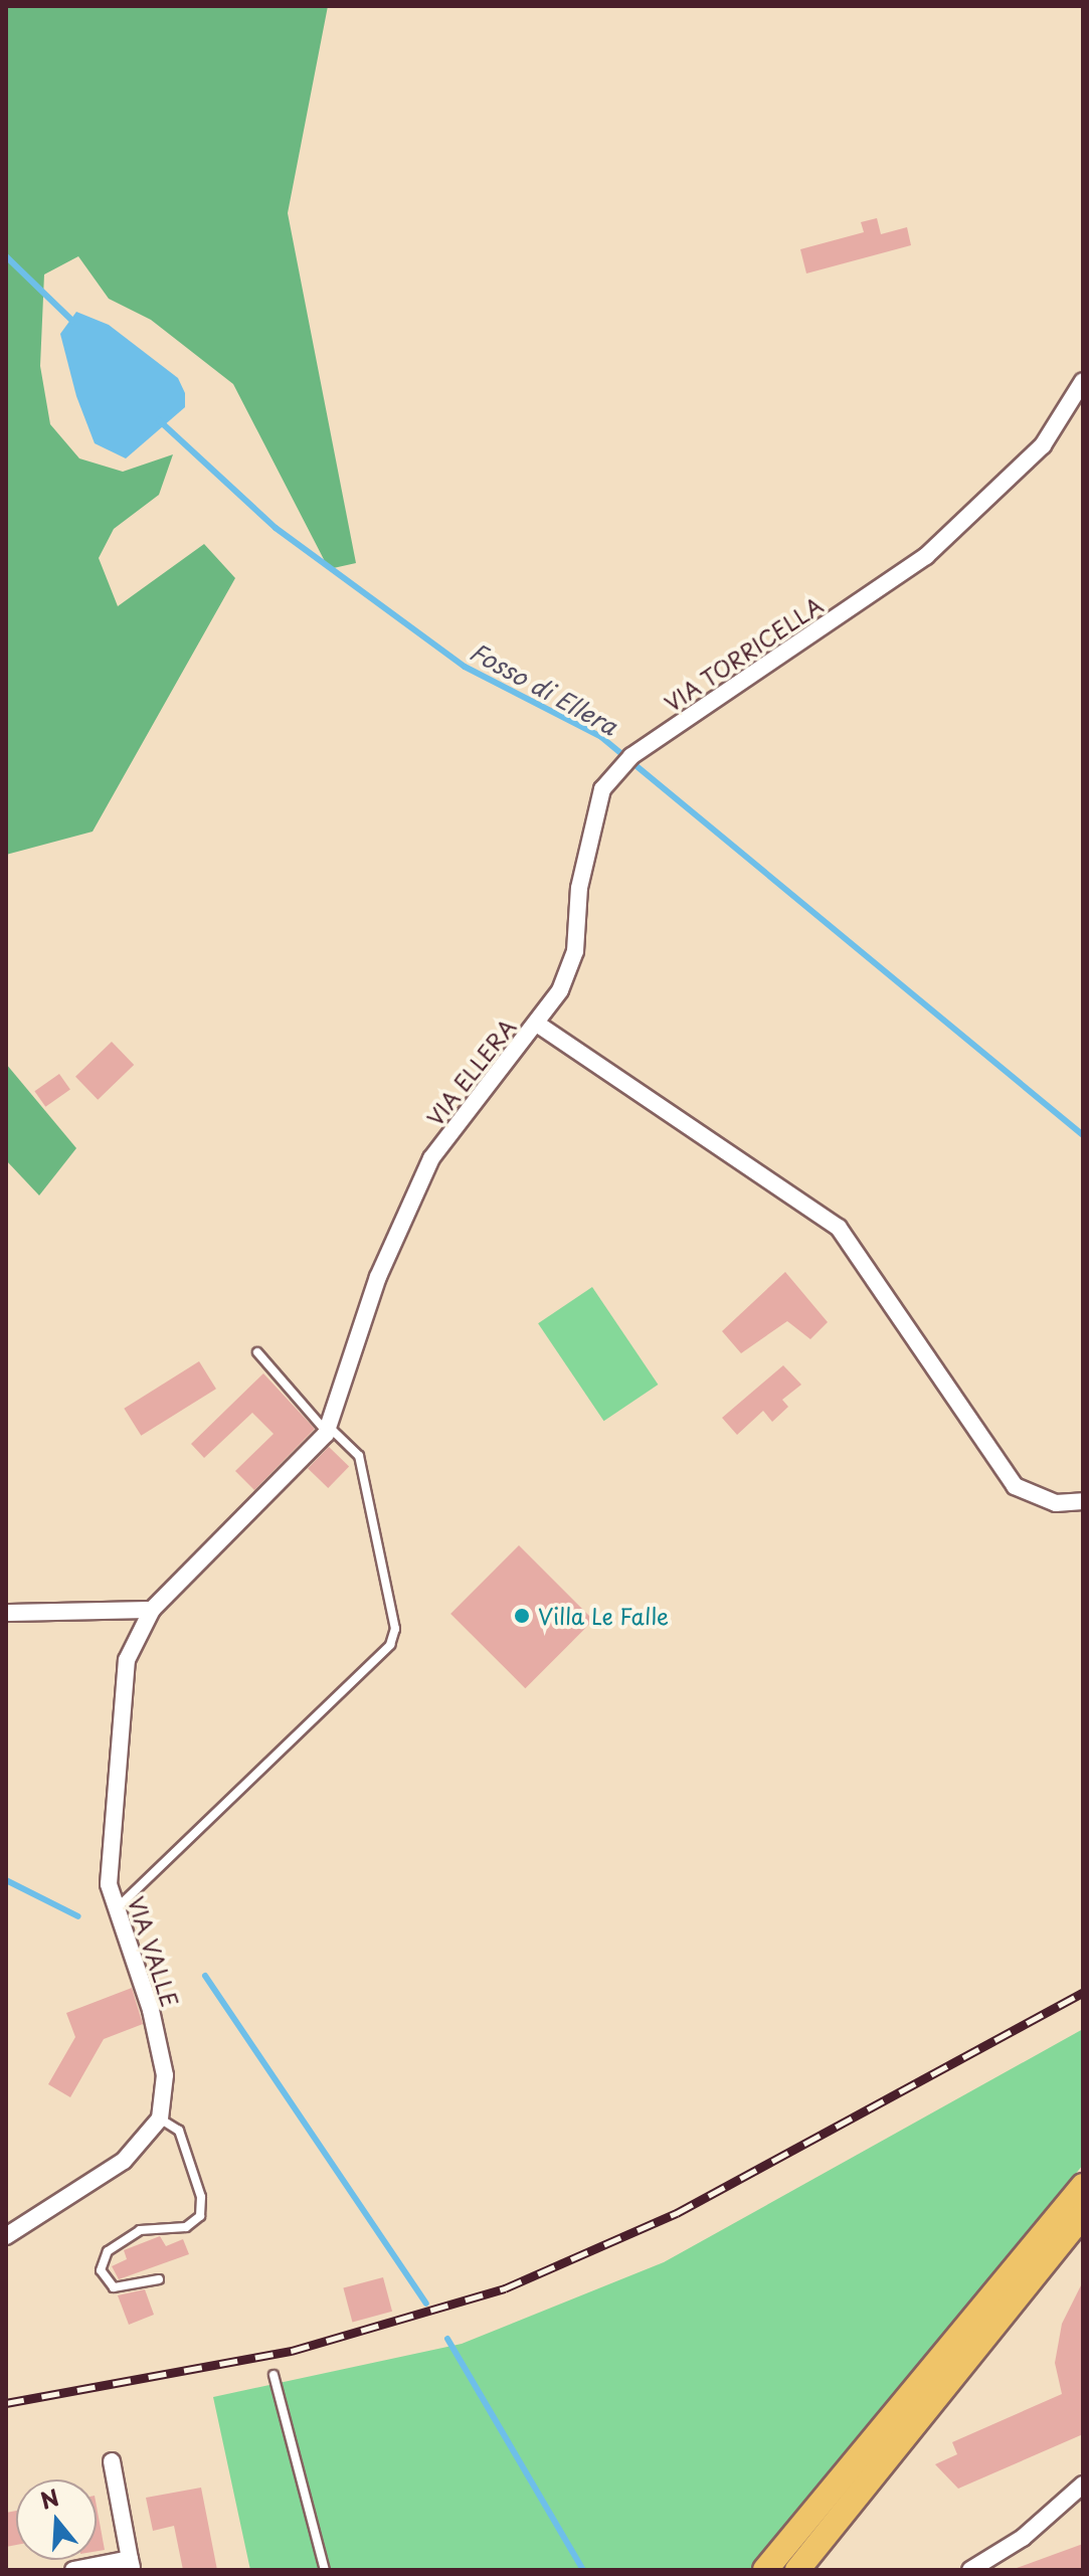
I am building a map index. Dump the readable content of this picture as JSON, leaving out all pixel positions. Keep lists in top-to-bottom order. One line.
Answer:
{"streets":{"street":["VIA TORRICELLA","VIA ELLERA","VIA VALLE"]},"crossings":[["VIA TORRICELLA","VIA ELLERA"],["VIA ELLERA","VIA VALLE"]],"water":["Fosso di Ellera"],"places":["Villa Le Falle"],"north":"top"}
